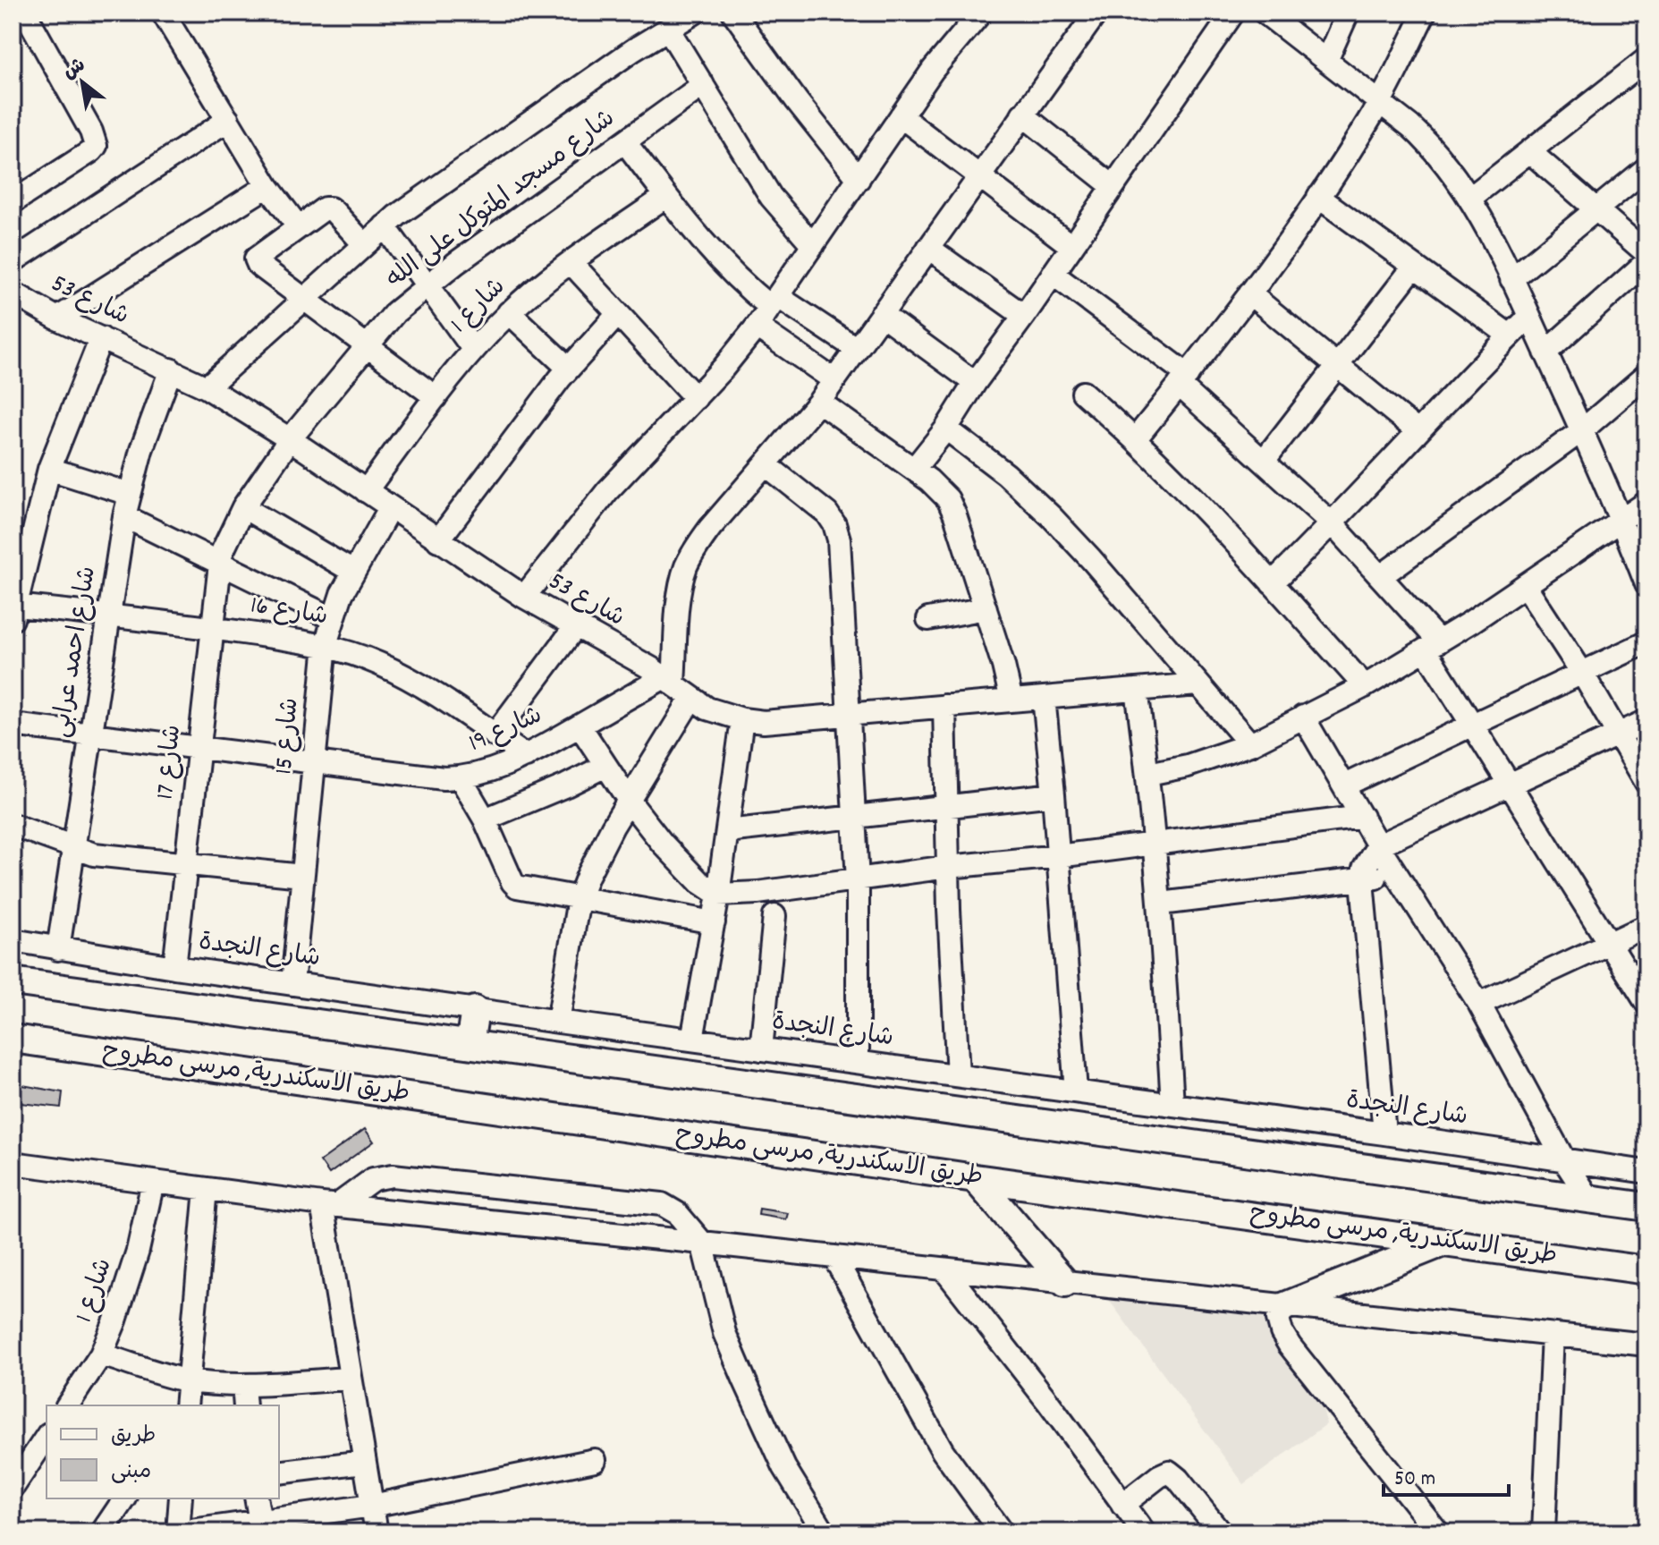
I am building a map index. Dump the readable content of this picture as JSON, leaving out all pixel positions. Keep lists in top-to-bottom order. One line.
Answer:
{"streets":{"main road":["طريق الاسكندرية, مرسى مطروح"],"street":["شارع مسجد المتوكل على الله","شارع 53","شارع 1","شارع 16","شارع احمد عرابى","شارع 19","شارع 15","شارع 17","شارع النجدة"]},"crossings":[["شارع مسجد المتوكل على الله","شارع 53"],["شارع مسجد المتوكل على الله","شارع 17"],["شارع 53","شارع 1"],["شارع 53","شارع احمد عرابى"],["شارع 53","شارع 19"],["شارع 53","شارع 15"],["شارع 16","شارع احمد عرابى"],["شارع 16","شارع 19"],["شارع 16","شارع 15"],["شارع 16","شارع 17"],["شارع احمد عرابى","شارع 19"],["شارع احمد عرابى","شارع النجدة"],["شارع 19","شارع 15"],["شارع 19","شارع 17"],["شارع 15","شارع النجدة"],["شارع 17","شارع النجدة"]],"legend":["طريق","مبنى"],"scale_bar":"50 m","north":"top left"}
